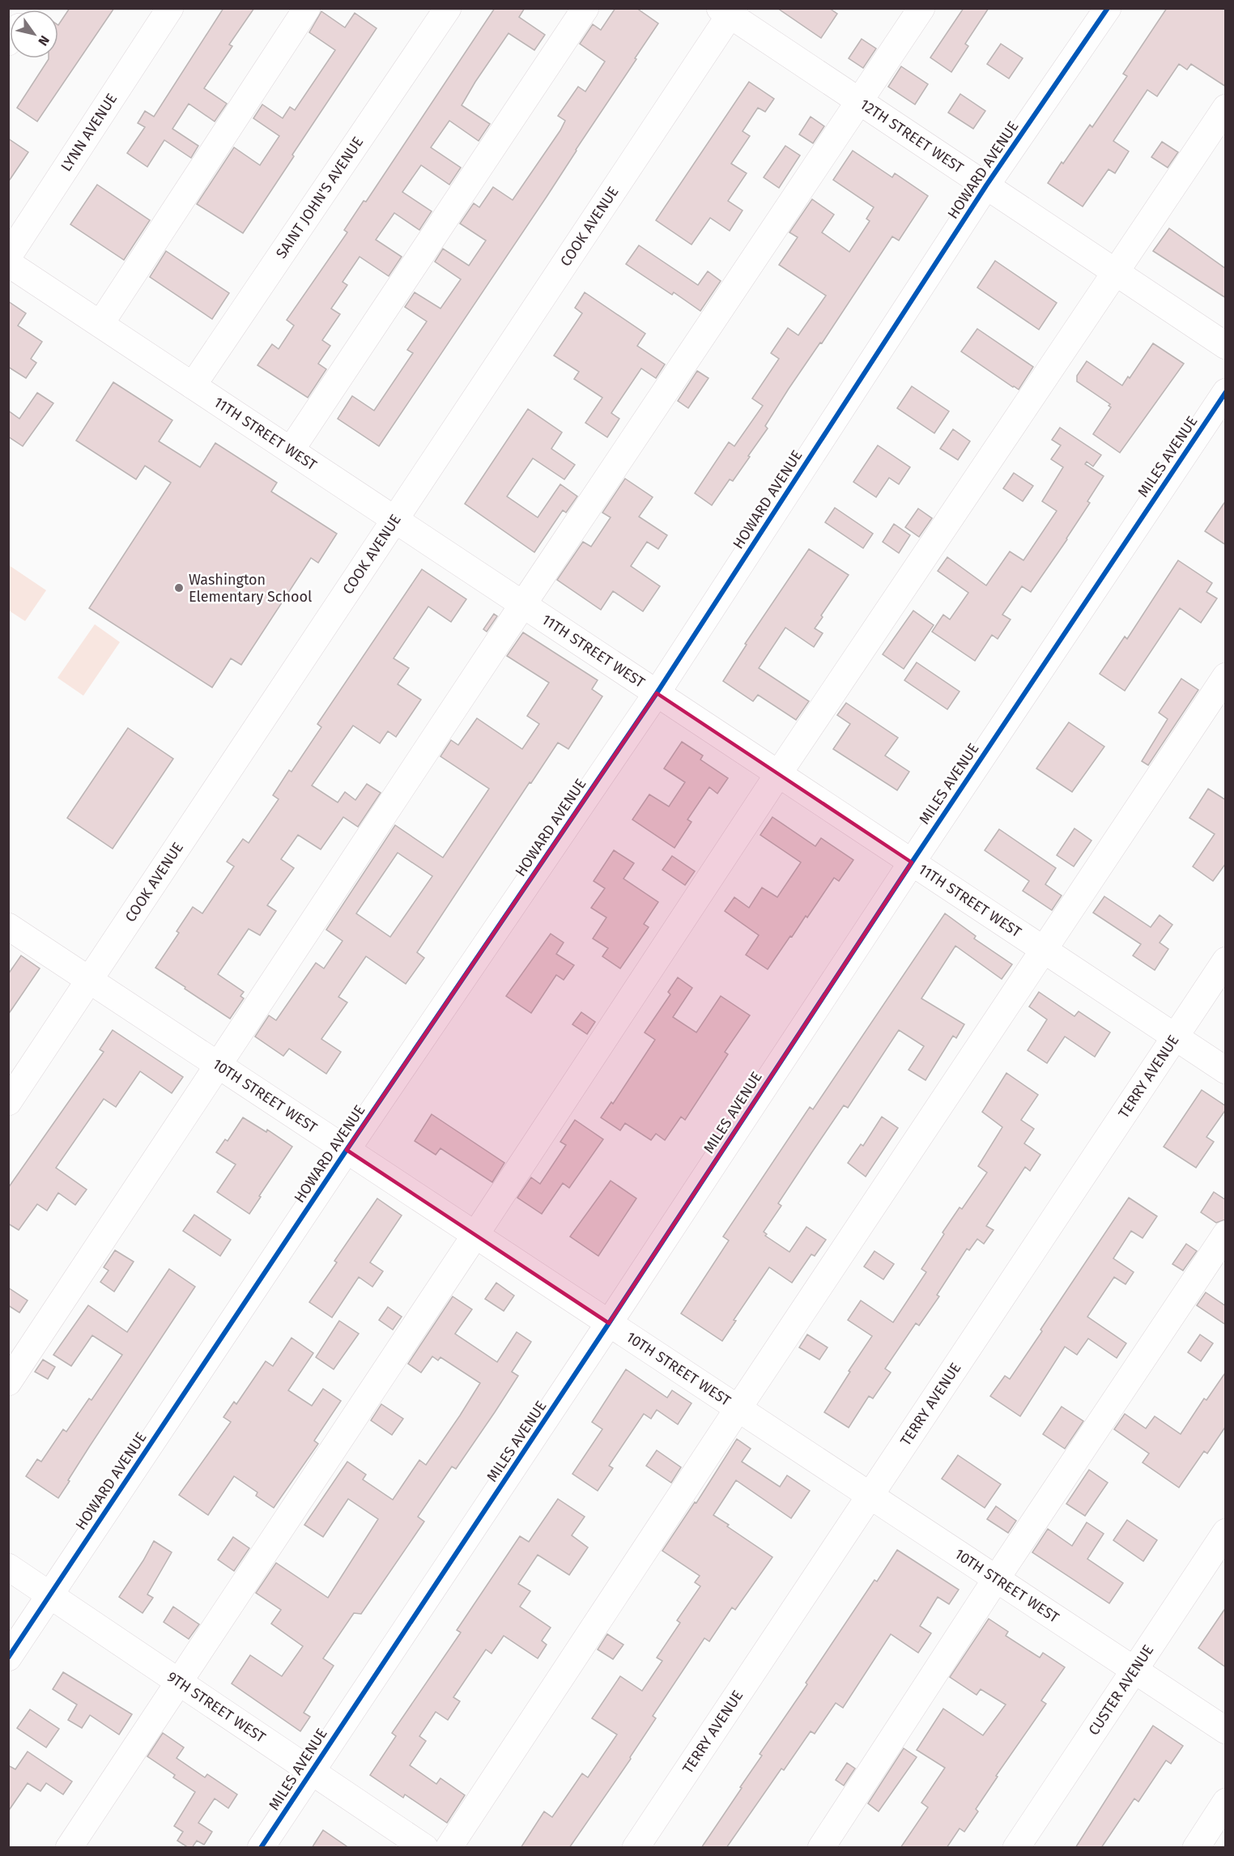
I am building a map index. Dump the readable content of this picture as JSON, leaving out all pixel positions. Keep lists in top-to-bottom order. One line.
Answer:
{"streets":{"street":["LYNN AVENUE","12TH STREET WEST","HOWARD AVENUE","SAINT JOHN'S AVENUE","COOK AVENUE","11TH STREET WEST","MILES AVENUE","TERRY AVENUE","10TH STREET WEST","CUSTER AVENUE","9TH STREET WEST"]},"crossings":[["12TH STREET WEST","HOWARD AVENUE"],["12TH STREET WEST","COOK AVENUE"],["HOWARD AVENUE","11TH STREET WEST"],["HOWARD AVENUE","10TH STREET WEST"],["HOWARD AVENUE","9TH STREET WEST"],["SAINT JOHN'S AVENUE","11TH STREET WEST"],["COOK AVENUE","11TH STREET WEST"],["COOK AVENUE","10TH STREET WEST"],["11TH STREET WEST","MILES AVENUE"],["11TH STREET WEST","TERRY AVENUE"],["MILES AVENUE","10TH STREET WEST"],["MILES AVENUE","9TH STREET WEST"],["TERRY AVENUE","10TH STREET WEST"],["10TH STREET WEST","CUSTER AVENUE"]],"places":["Washington Elementary School"],"north":"bottom right"}
